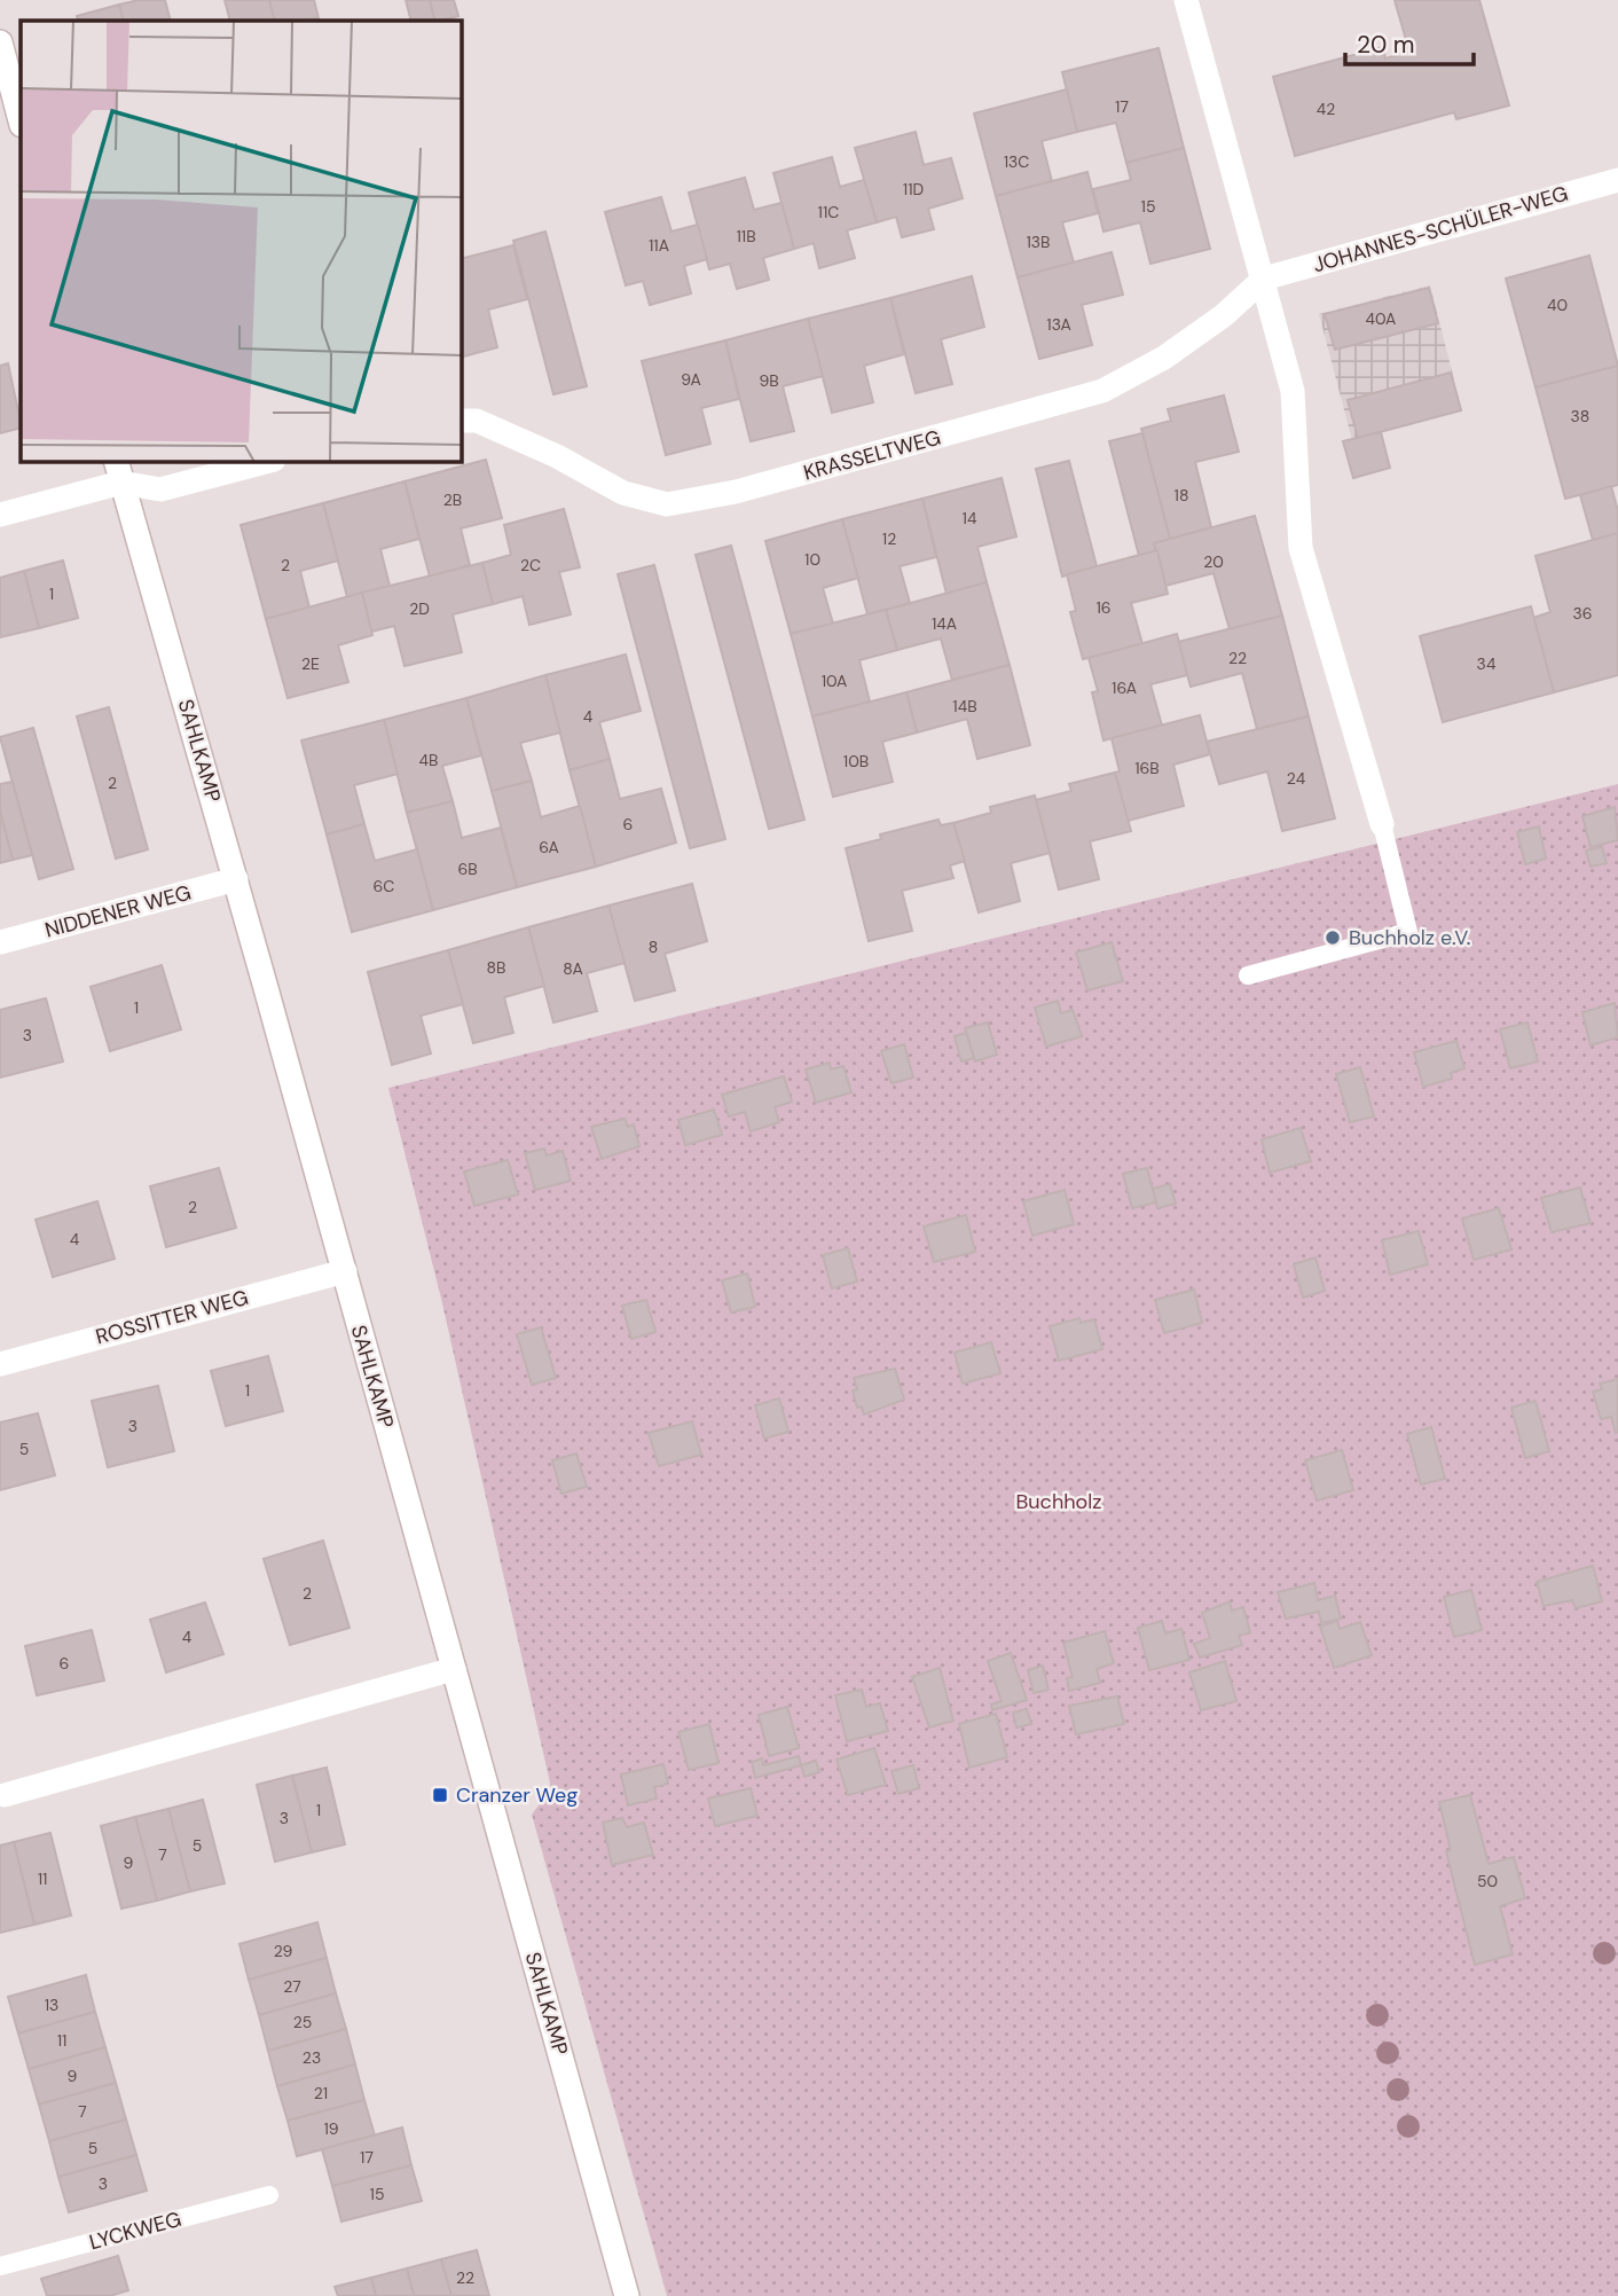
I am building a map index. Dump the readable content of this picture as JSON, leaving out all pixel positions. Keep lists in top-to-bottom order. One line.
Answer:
{"streets":{"street":["JOHANNES-SCHÜLER-WEG","KRASSELTWEG","SAHLKAMP","NIDDENER WEG","ROSSITTER WEG"],"lane":["LYCKWEG"]},"crossings":[["JOHANNES-SCHÜLER-WEG","KRASSELTWEG"],["SAHLKAMP","NIDDENER WEG"],["SAHLKAMP","ROSSITTER WEG"]],"parks":["Buchholz"],"places":{"other":["Buchholz e.V."],"transit":["Cranzer Weg"]},"house_numbers":["17","42","13C","11D","15","11C","11B","13B","11A","40","40A","13A","9A","9B","38","18","2B","14","12","10","20","2","2C","1","16","2D","36","14A","22","2E","34","10A","16A","14B","4","4B","10B","16B","24","2","6","6A","6B","6C","8","8B","8A","1","3","2","4","1","3","5","2","4","6","1","3","5","7","9","11","50","29","27","13","25","11","23","9","21","7","19","5","17","3","15","22"],"scale_bar":"20 m"}
